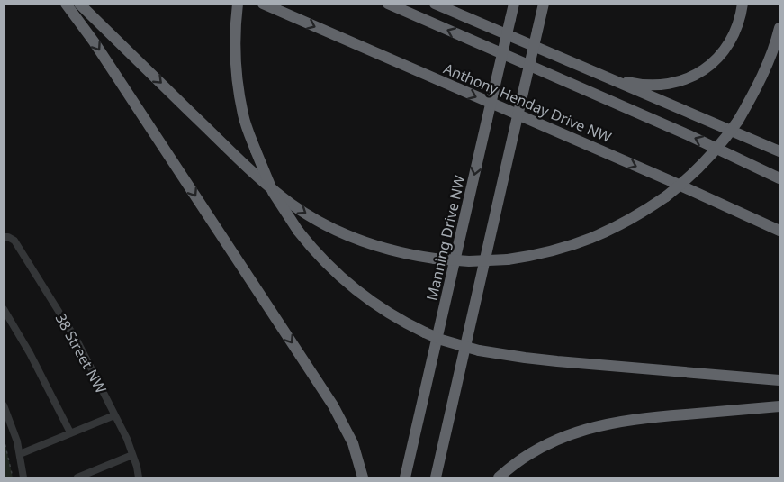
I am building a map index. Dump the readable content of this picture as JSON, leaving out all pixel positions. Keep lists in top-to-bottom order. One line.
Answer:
{"streets":{"highway":["Anthony Henday Drive NW","Manning Drive NW"],"street":["38 Street NW"]}}
